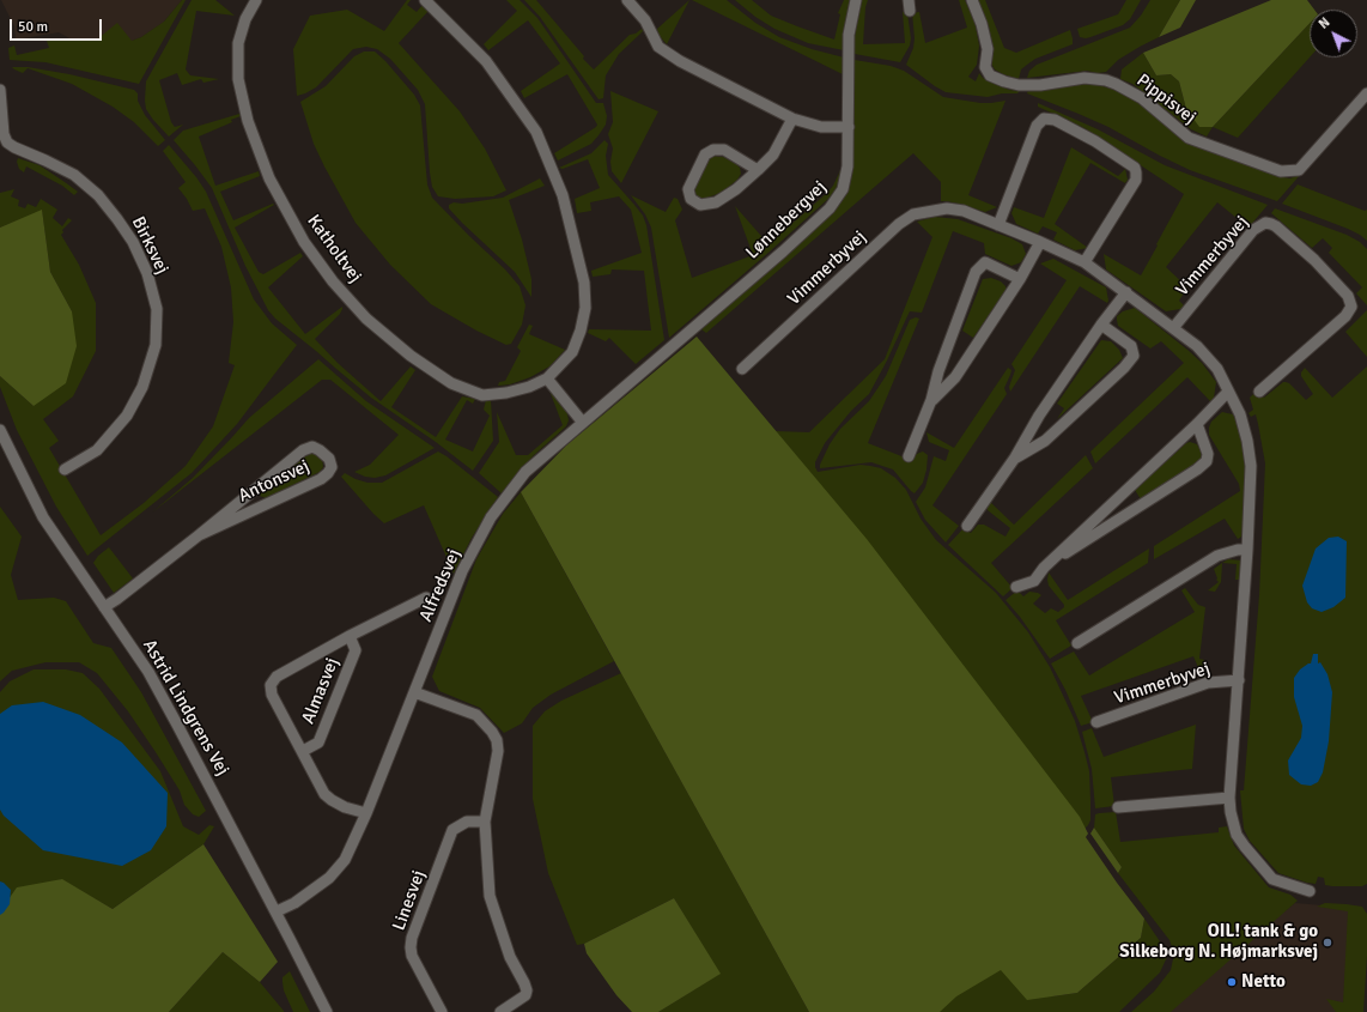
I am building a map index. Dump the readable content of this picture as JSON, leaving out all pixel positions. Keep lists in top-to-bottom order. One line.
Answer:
{"streets":{"street":["Pippisvej","Lønnebergvej","Birksvej","Katholtvej","Vimmerbyvej","Antonsvej","Alfredsvej","Almasvej","Astrid Lindgrens Vej","Linesvej"]},"crossings":[["Lønnebergvej","Alfredsvej"],["Antonsvej","Astrid Lindgrens Vej"],["Alfredsvej","Almasvej"],["Alfredsvej","Astrid Lindgrens Vej"]],"places":["OIL! tank & go Silkeborg N. Højmarksvej","Netto"],"scale_bar":"50 m","north":"top left"}
